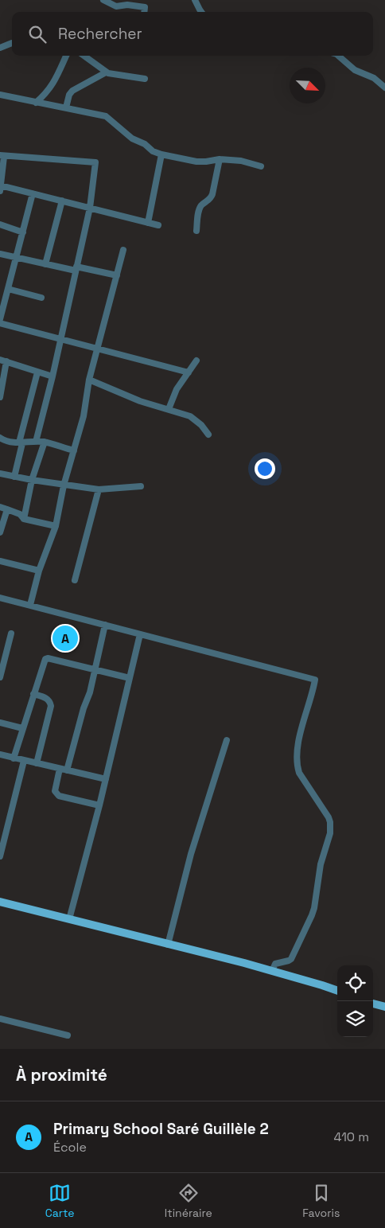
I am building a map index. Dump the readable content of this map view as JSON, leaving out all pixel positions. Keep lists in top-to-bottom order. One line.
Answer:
{"north":"bottom right","page":{"search":"Rechercher","pins":"A","heading":"À proximité","list":[{"mark":"A","name":"Primary School Saré Guillèle 2","note":"École","value":"410 m"}],"nav":["Carte","Itinéraire","Favoris"]}}
